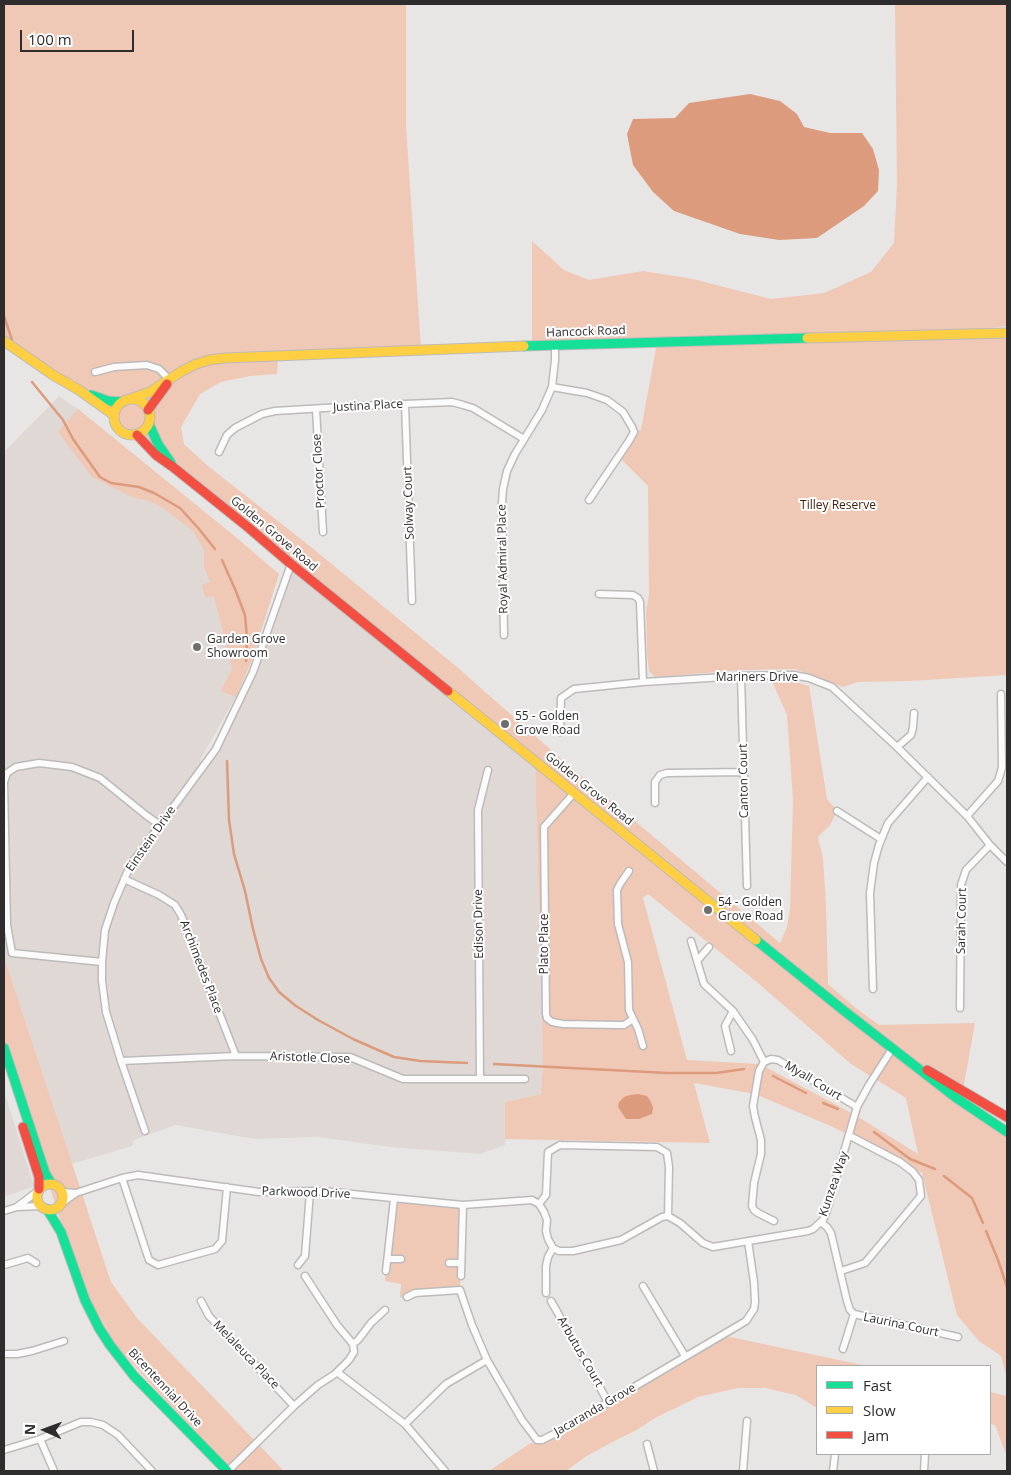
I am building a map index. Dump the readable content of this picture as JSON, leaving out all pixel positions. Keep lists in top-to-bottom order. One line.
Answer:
{"streets":{"main road":["Hancock Road","Golden Grove Road","Bicentennial Drive"],"street":["Justina Place","Proctor Close","Solway Court","Royal Admiral Place","Mariners Drive","Canton Court","Einstein Drive","Sarah Court","Edison Drive","Plato Place","Archimedes Place","Aristotle Close","Myall Court","Kunzea Way","Parkwood Drive","Laurina Court","Arbutus Court","Melaleuca Place","Jacaranda Grove"]},"crossings":[["Hancock Road","Golden Grove Road"],["Hancock Road","Royal Admiral Place"],["Justina Place","Proctor Close"],["Justina Place","Solway Court"],["Justina Place","Royal Admiral Place"],["Golden Grove Road","Einstein Drive"],["Golden Grove Road","Plato Place"],["Golden Grove Road","Kunzea Way"],["Mariners Drive","Canton Court"],["Mariners Drive","Sarah Court"],["Einstein Drive","Archimedes Place"],["Einstein Drive","Aristotle Close"],["Edison Drive","Aristotle Close"],["Archimedes Place","Aristotle Close"],["Myall Court","Kunzea Way"],["Kunzea Way","Laurina Court"],["Kunzea Way","Jacaranda Grove"],["Parkwood Drive","Bicentennial Drive"],["Arbutus Court","Jacaranda Grove"]],"parks":["Tilley Reserve"],"places":["Garden Grove Showroom","55 - Golden Grove Road","54 - Golden Grove Road"],"legend":["Fast","Slow","Jam"],"scale_bar":"100 m","north":"left"}
